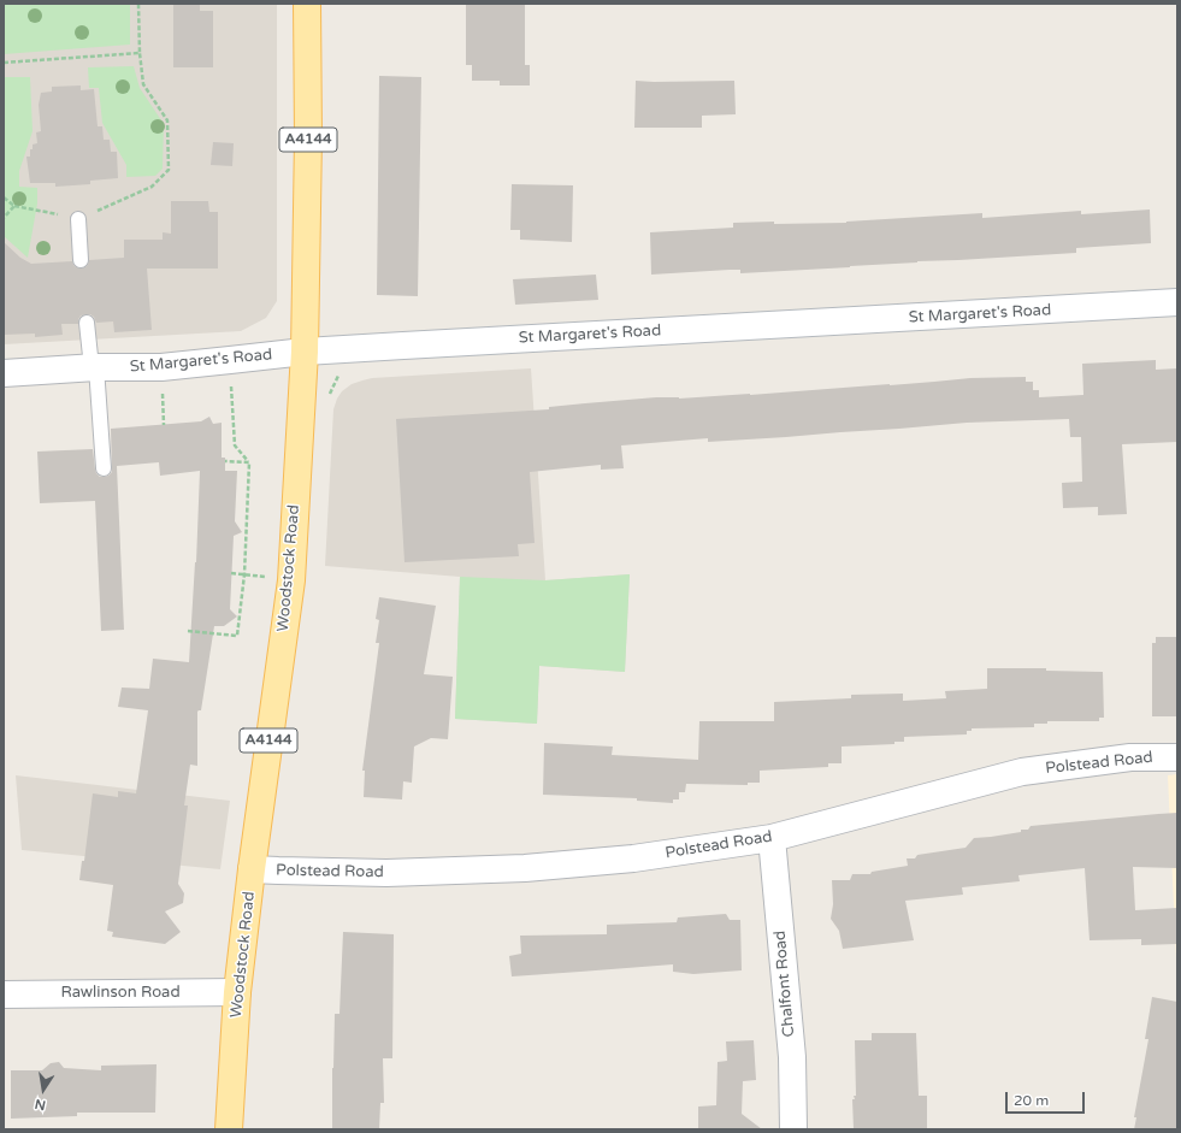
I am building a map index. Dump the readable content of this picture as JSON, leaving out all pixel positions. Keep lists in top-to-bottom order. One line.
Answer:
{"streets":{"main road":["A4144","Woodstock Road"],"street":["St Margaret's Road","Polstead Road","Chalfont Road","Rawlinson Road"]},"crossings":[["St Margaret's Road","Woodstock Road"],["Woodstock Road","Polstead Road"],["Woodstock Road","Rawlinson Road"],["Polstead Road","Chalfont Road"]],"scale_bar":"20 m","north":"bottom"}
